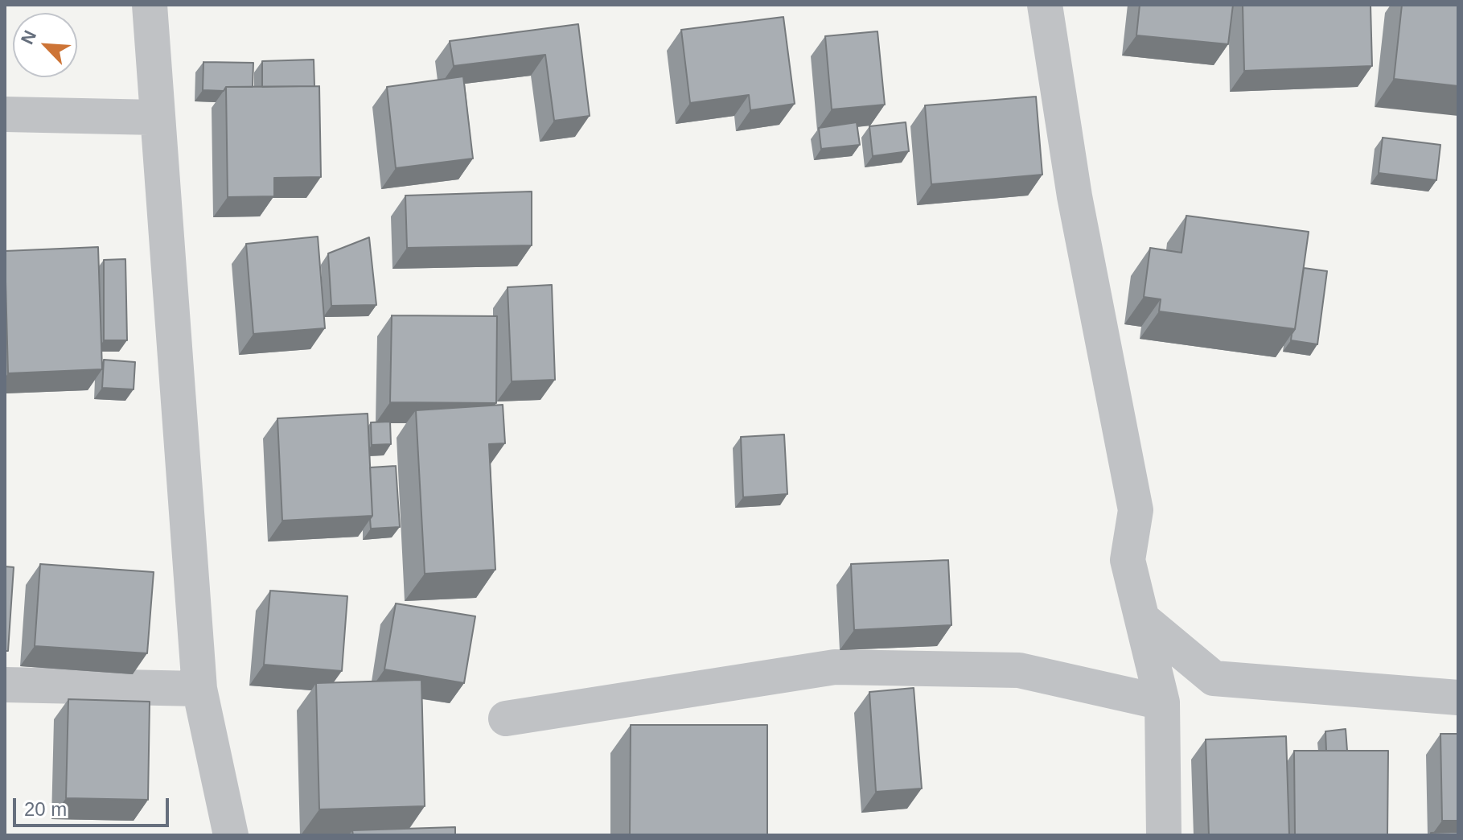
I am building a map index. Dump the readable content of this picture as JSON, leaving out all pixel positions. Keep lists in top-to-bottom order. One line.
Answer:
{"scale_bar":"20 m","north":"top left"}
